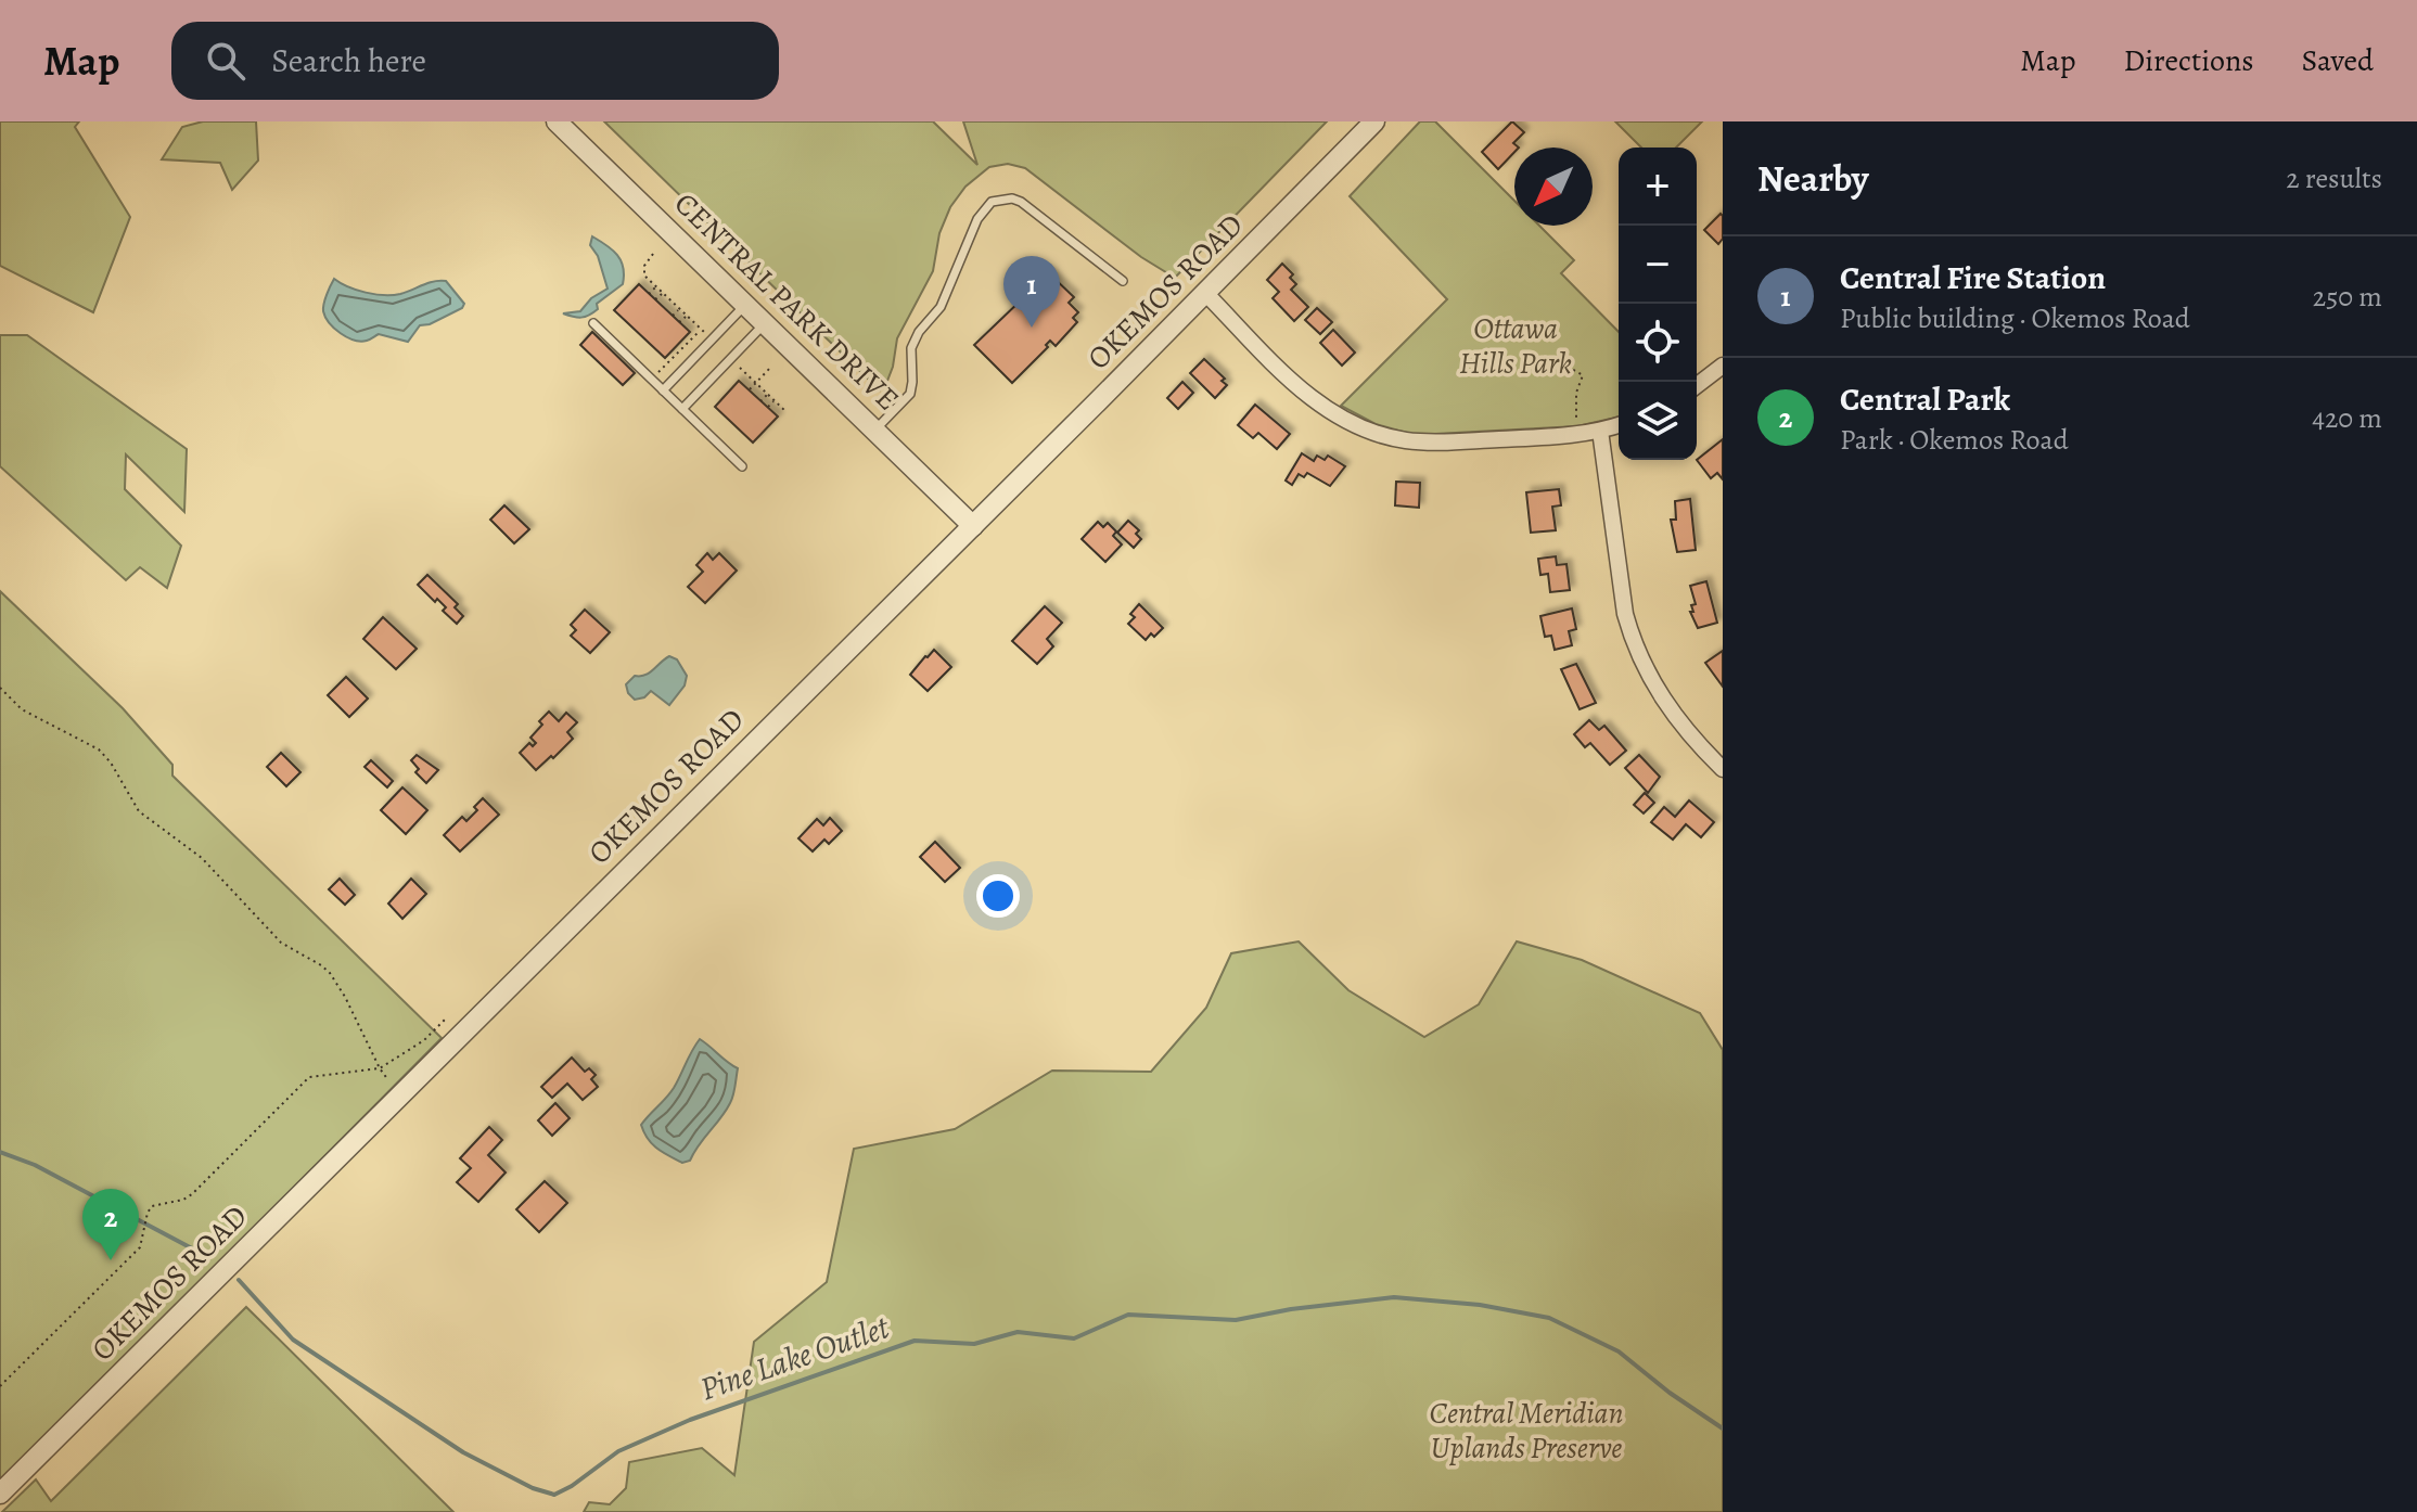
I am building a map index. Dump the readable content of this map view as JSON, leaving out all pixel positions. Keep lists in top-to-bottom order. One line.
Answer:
{"streets":{"street":["OKEMOS ROAD","CENTRAL PARK DRIVE"]},"crossings":[["OKEMOS ROAD","CENTRAL PARK DRIVE"]],"water":["Pine Lake Outlet"],"parks":["Ottawa Hills Park","Central Meridian Uplands Preserve"],"north":"bottom left","page":{"header":"Map","search":"Search here","nav":["Map","Directions","Saved"],"heading":["Nearby","2 results"],"map_buttons":["+","−"],"list":[{"mark":"1","name":"Central Fire Station","note":"Public building · Okemos Road","value":"250 m"},{"mark":"2","name":"Central Park","note":"Park · Okemos Road","value":"420 m"}],"pins":["1","2"]}}
